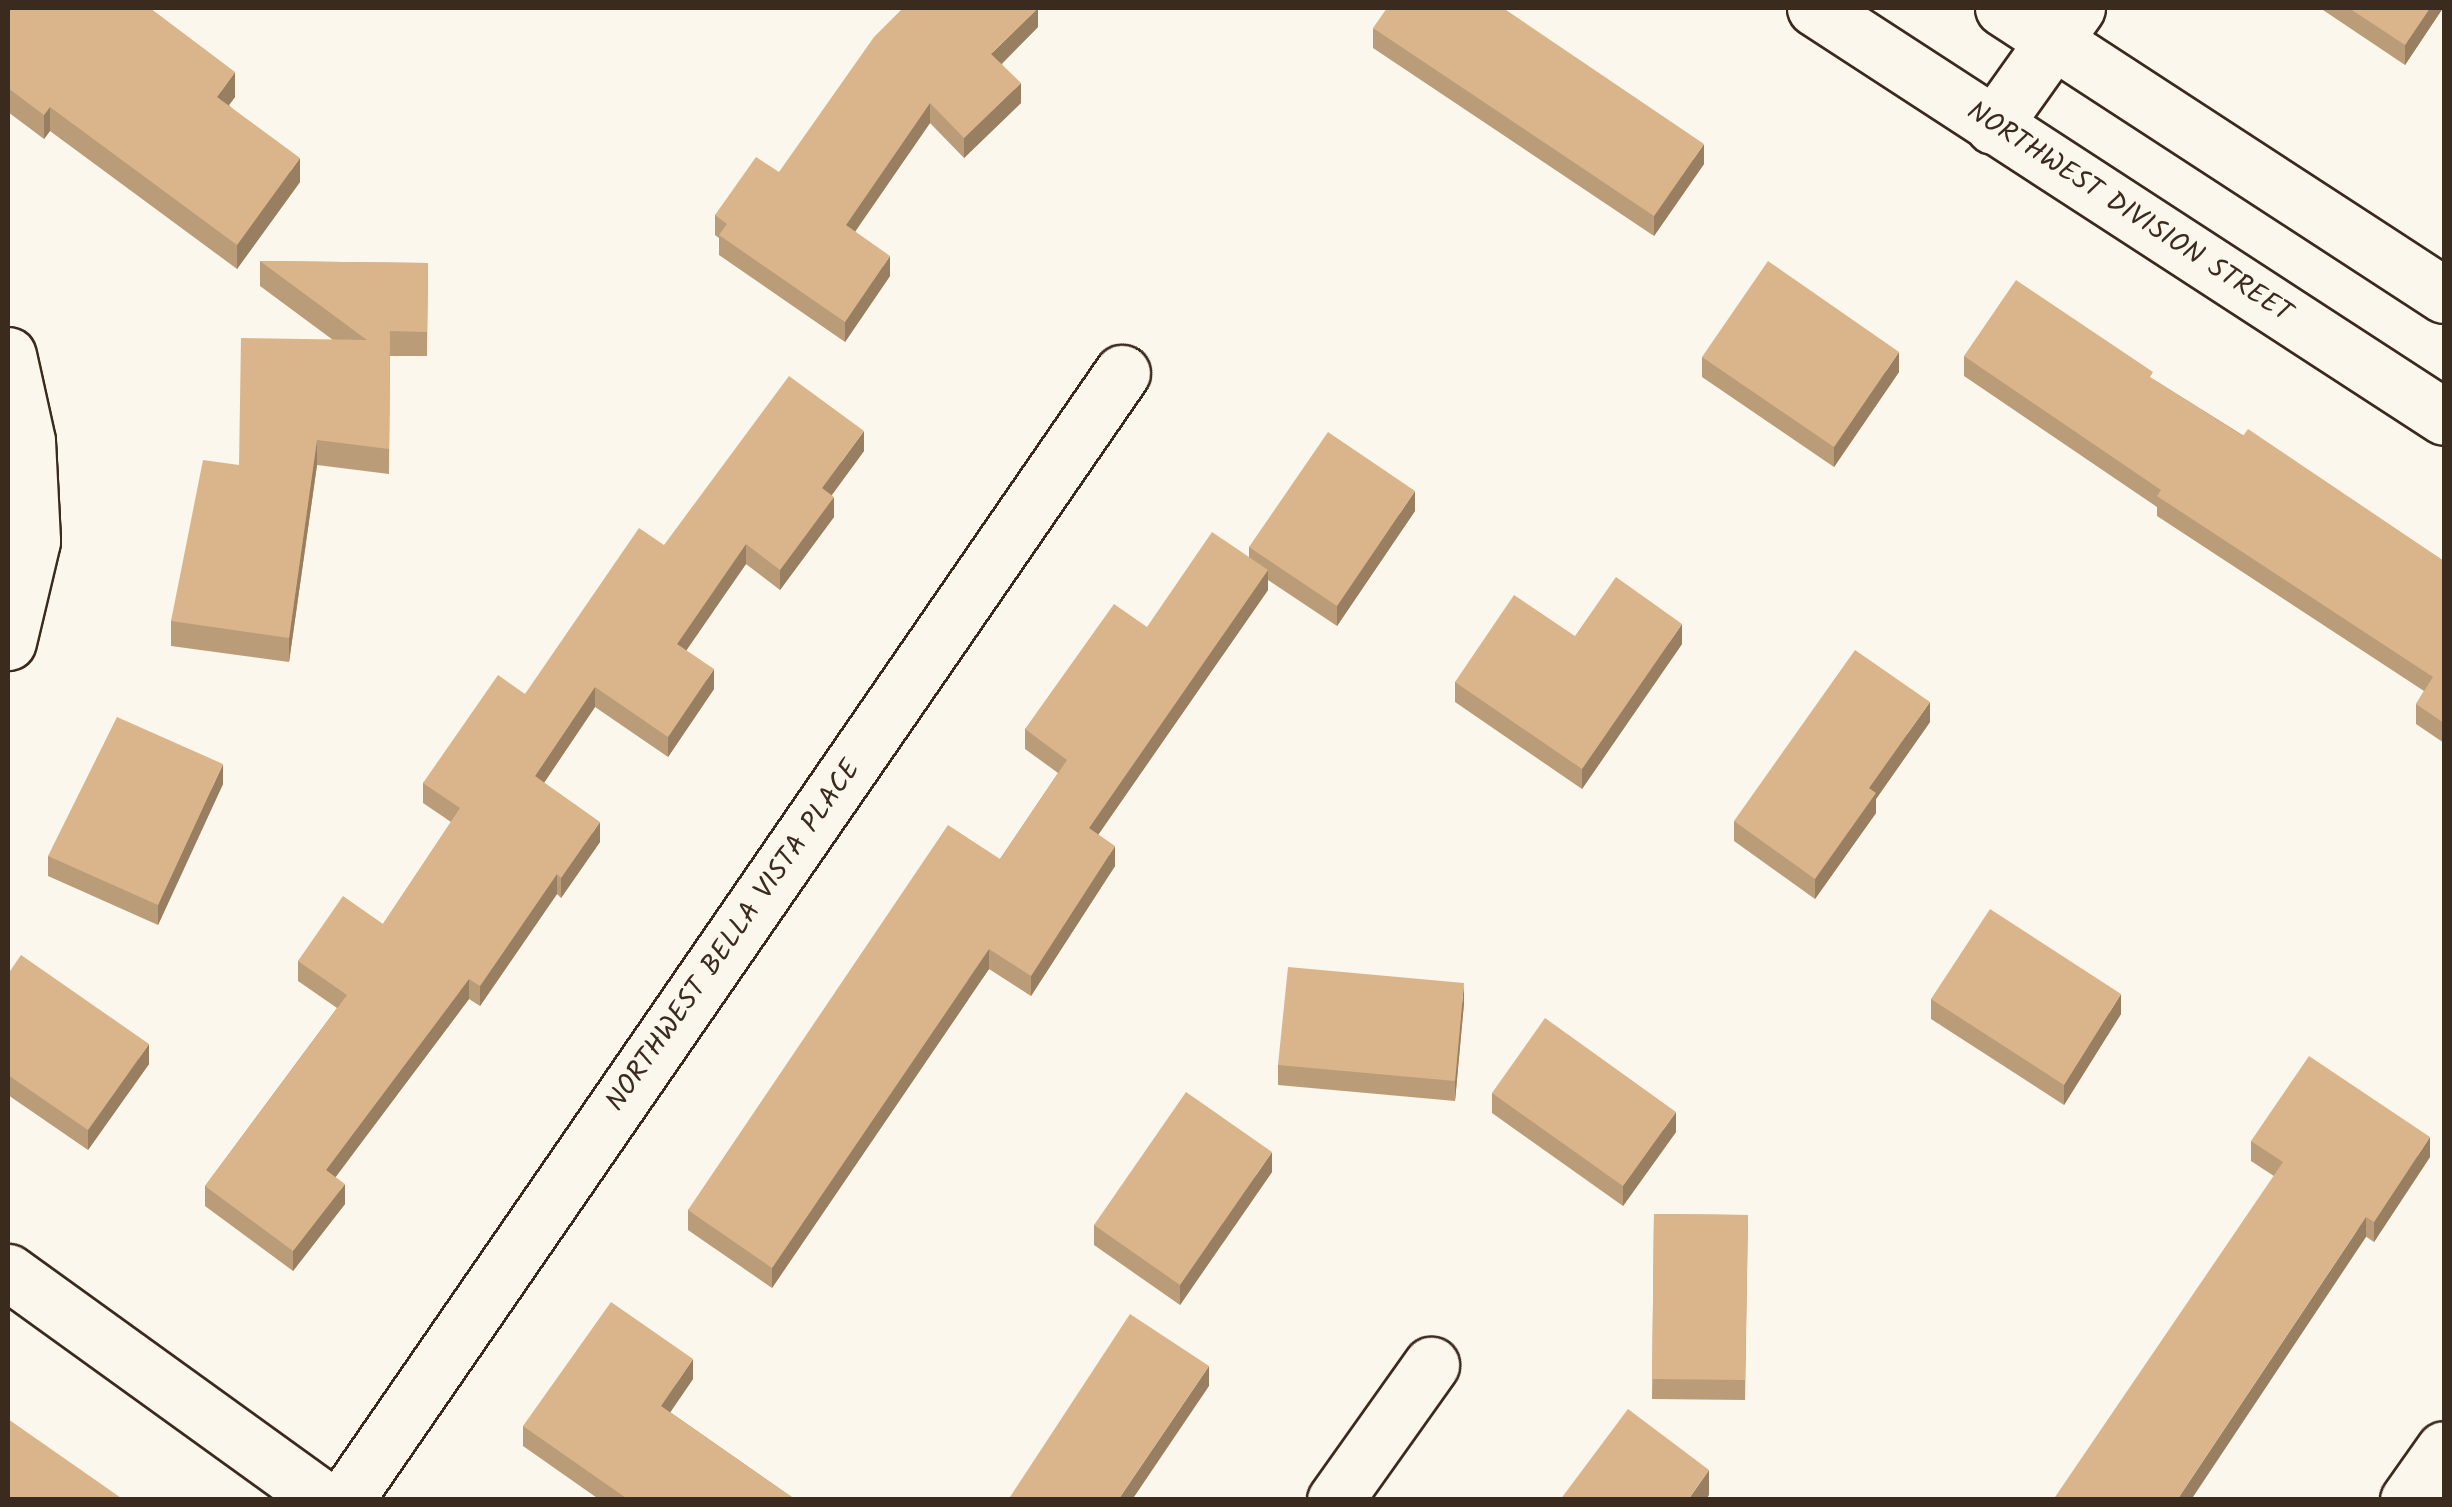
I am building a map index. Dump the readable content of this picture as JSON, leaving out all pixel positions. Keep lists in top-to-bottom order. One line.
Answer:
{"streets":{"street":["NORTHWEST DIVISION STREET","NORTHWEST BELLA VISTA PLACE"]}}
